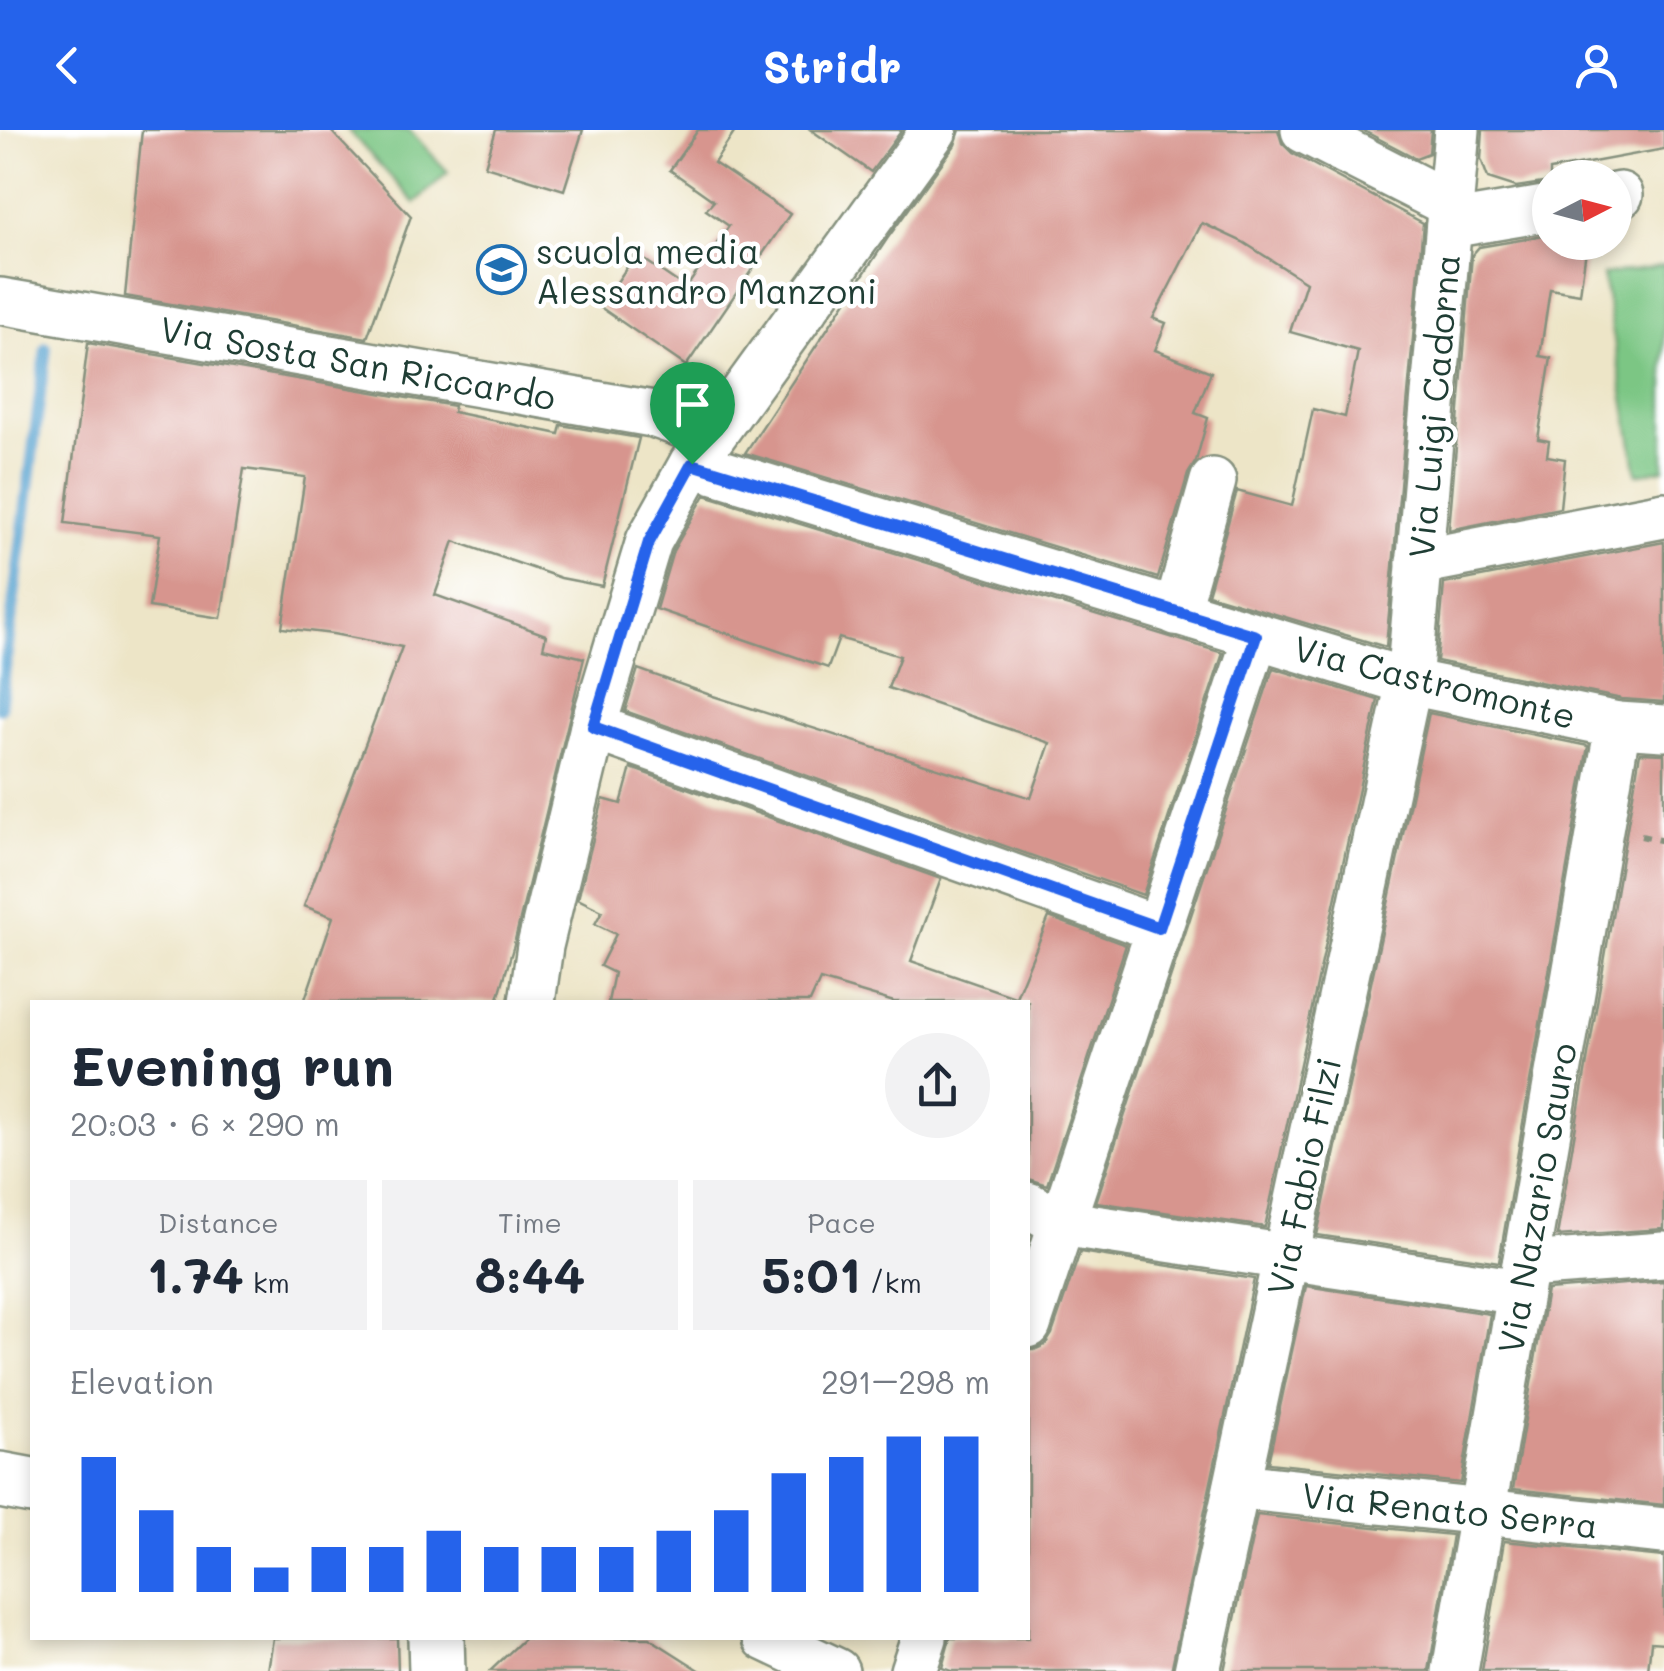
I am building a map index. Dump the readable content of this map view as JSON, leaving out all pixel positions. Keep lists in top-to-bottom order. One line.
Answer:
{"streets":{"street":["Via Sosta San Riccardo","Via Luigi Cadorna","Via Castromonte","Via Fabio Filzi","Via Nazario Sauro","Via Renato Serra"]},"crossings":[["Via Sosta San Riccardo","Via Castromonte"],["Via Luigi Cadorna","Via Castromonte"],["Via Luigi Cadorna","Via Fabio Filzi"],["Via Castromonte","Via Fabio Filzi"],["Via Castromonte","Via Nazario Sauro"],["Via Fabio Filzi","Via Renato Serra"],["Via Nazario Sauro","Via Renato Serra"]],"places":{"school or university":["scuola media Alessandro Manzoni"]},"north":"right","page":{"header":"Stridr","heading":["Evening run","20:03 · 6 × 290 m"],"stats":[["Distance","1.74 km"],["Time","8:44"],["Pace","5:01 /km"]],"chart":["Elevation","291–298 m"]}}
